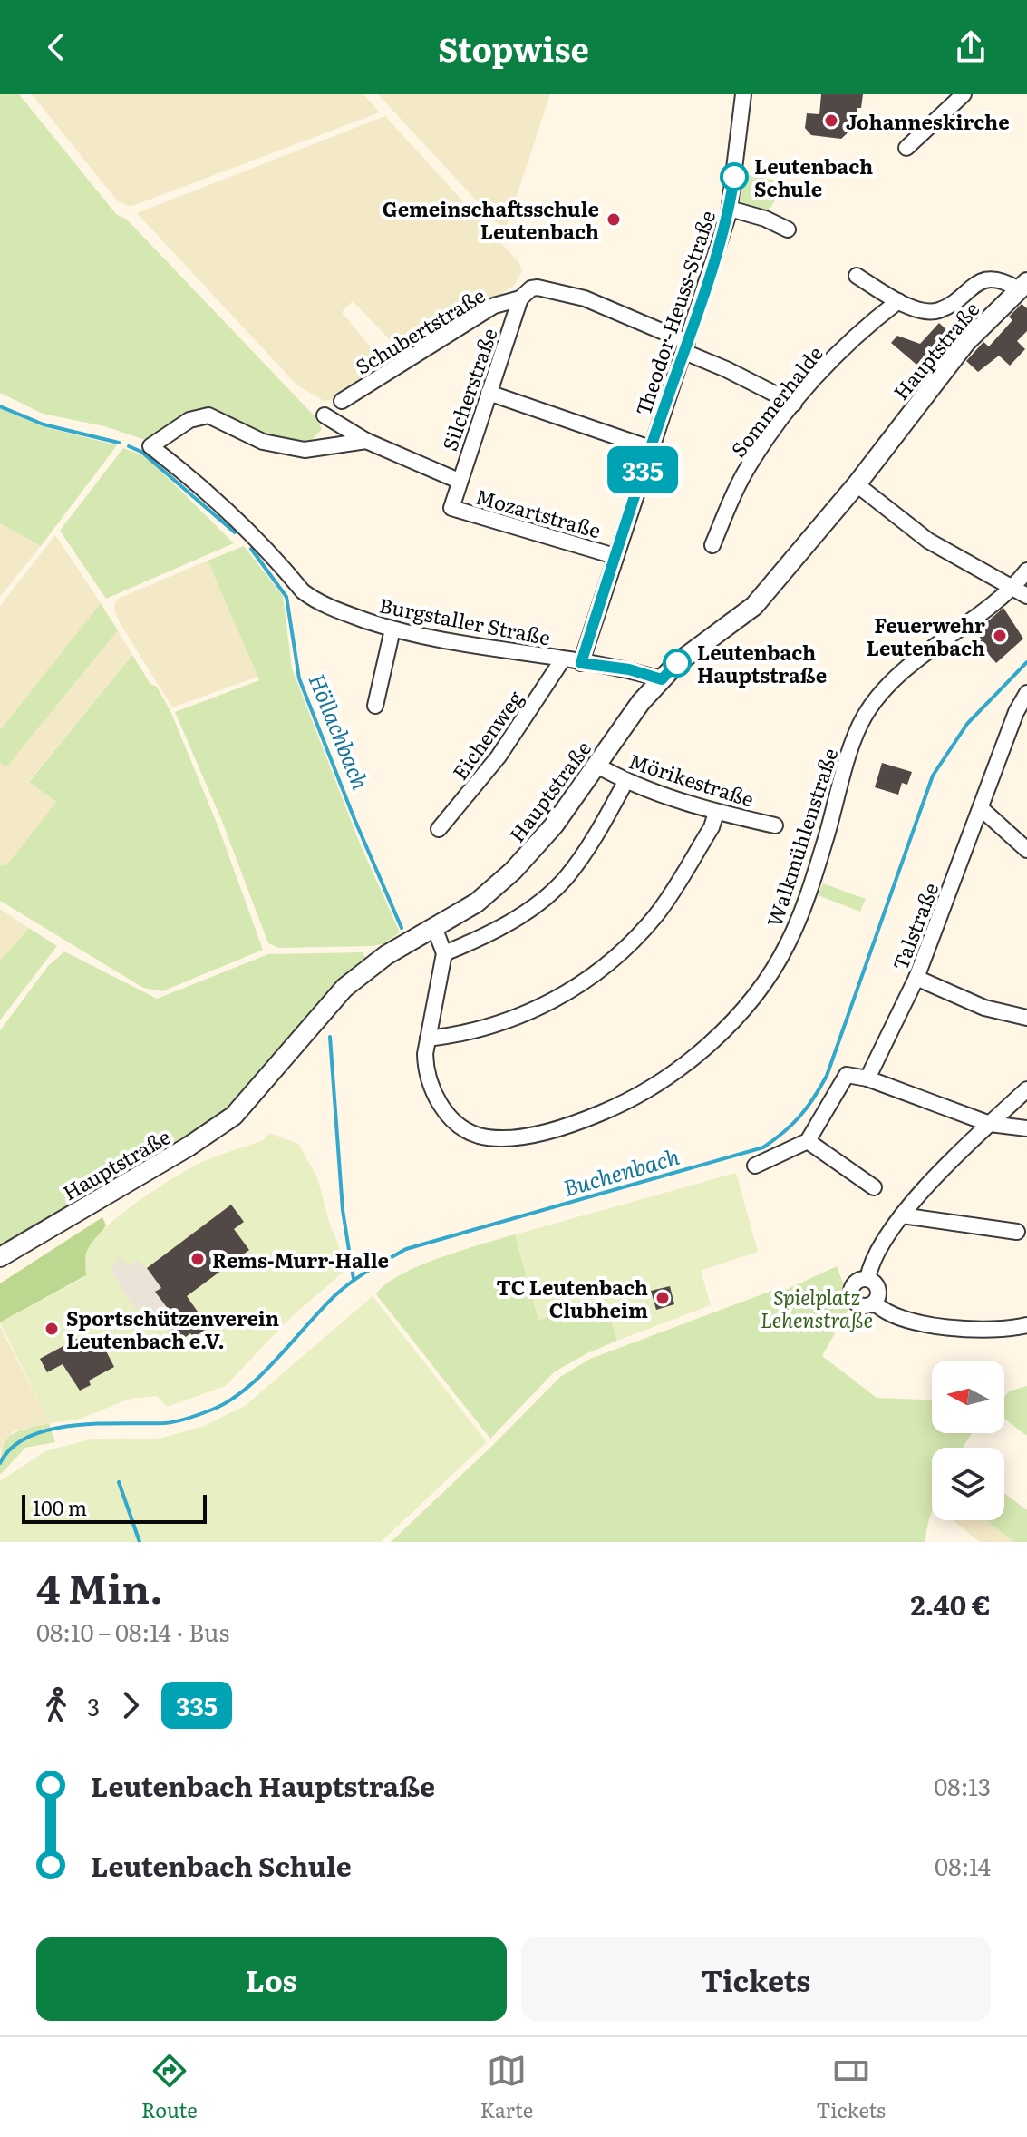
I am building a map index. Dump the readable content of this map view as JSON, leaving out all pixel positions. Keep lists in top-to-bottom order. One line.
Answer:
{"streets":{"street":["Theodor-Heuss-Straße","Schubertstraße","Hauptstraße","Silcherstraße","Sommerhalde","Mozartstraße","Burgstaller Straße","Eichenweg","Mörikestraße","Walkmühlenstraße","Talstraße"]},"crossings":[["Theodor-Heuss-Straße","Mozartstraße"],["Theodor-Heuss-Straße","Burgstaller Straße"],["Schubertstraße","Silcherstraße"],["Hauptstraße","Burgstaller Straße"],["Hauptstraße","Mörikestraße"],["Silcherstraße","Mozartstraße"],["Mozartstraße","Burgstaller Straße"],["Burgstaller Straße","Eichenweg"]],"water":["Höllachbach","Buchenbach"],"parks":["Spielplatz Lehenstraße"],"places":["Johanneskirche","Leutenbach Schule","Gemeinschaftsschule Leutenbach","Feuerwehr Leutenbach","Leutenbach Hauptstraße","Rems-Murr-Halle","TC Leutenbach Clubheim","Sportschützenverein Leutenbach e.V."],"lines":["bus line 335"],"scale_bar":"100 m","north":"left","page":{"header":"Stopwise","on_map":"335","scale":"100 m","heading":["4 Min.","08:10 – 08:14 · Bus","2.40 €"],"legs":["3","335"],"list":[{"name":"Leutenbach Hauptstraße","value":"08:13"},{"name":"Leutenbach Schule","value":"08:14"}],"buttons":["Los","Tickets"],"tabs":["Route","Karte","Tickets"]}}
